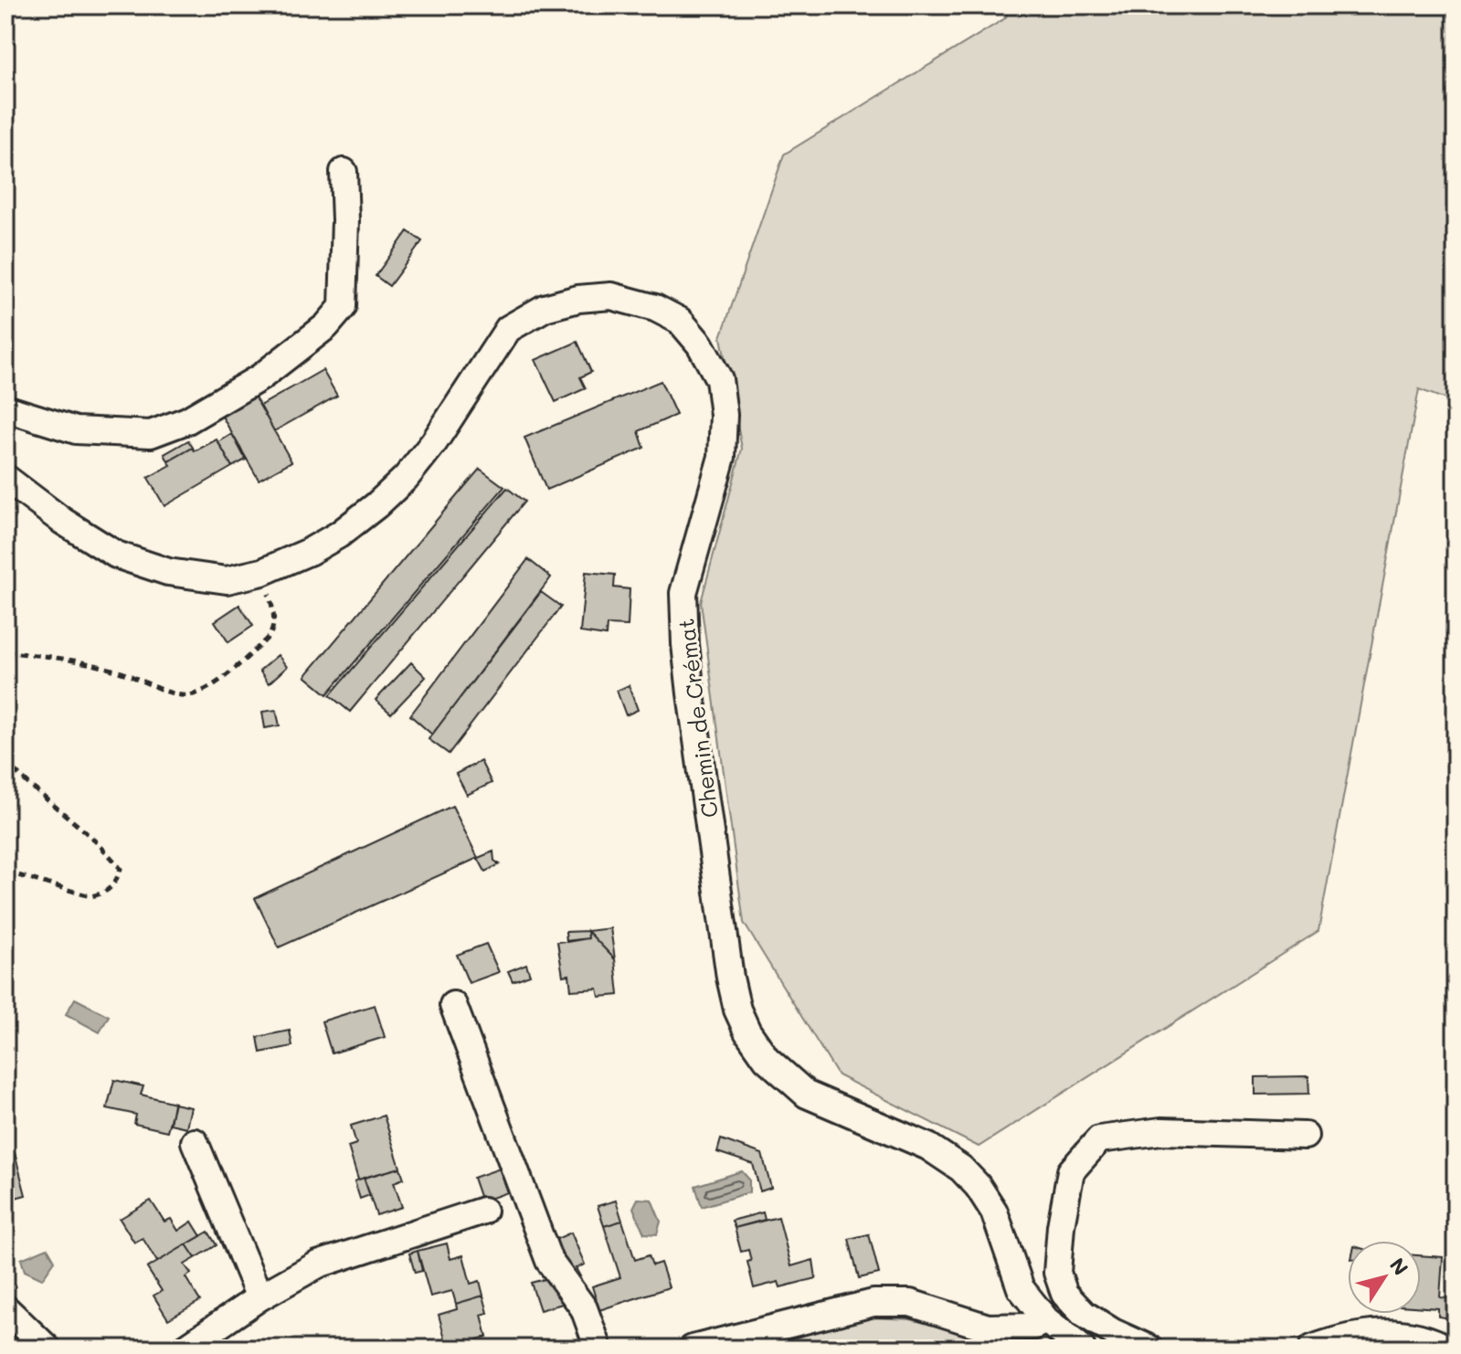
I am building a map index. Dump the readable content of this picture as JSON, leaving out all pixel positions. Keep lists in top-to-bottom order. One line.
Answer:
{"streets":{"street":["Chemin de Crémat"]},"north":"top right"}
